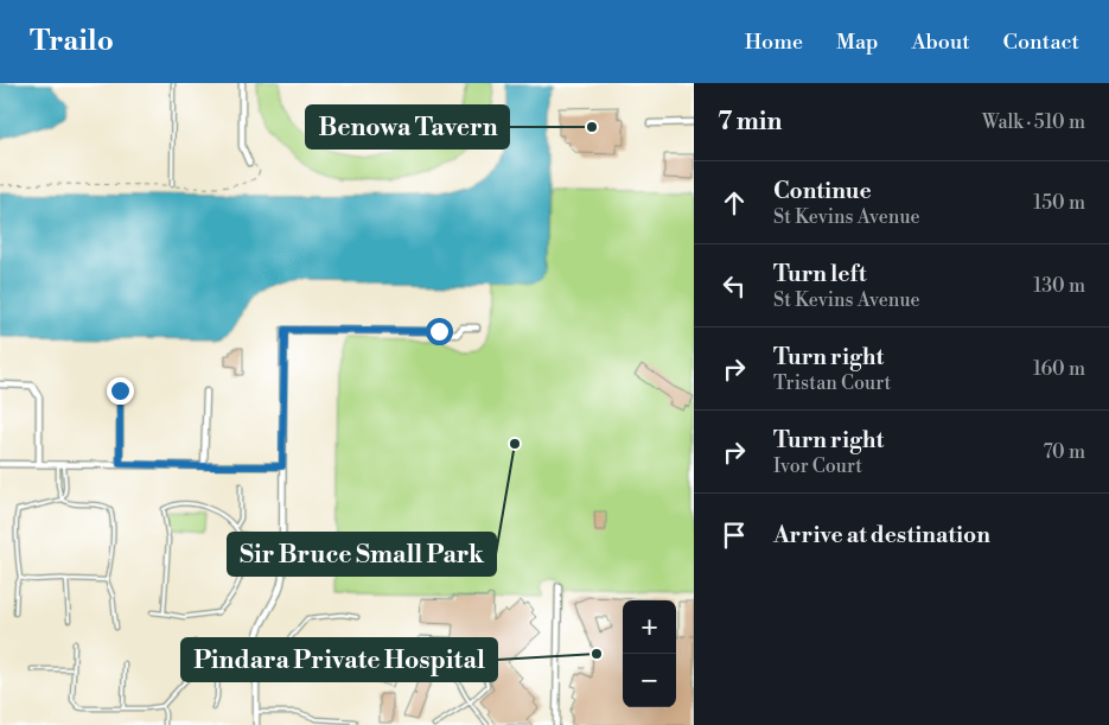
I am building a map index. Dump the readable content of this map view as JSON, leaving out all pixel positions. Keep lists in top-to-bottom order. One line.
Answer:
{"places":["Benowa Tavern","Sir Bruce Small Park","Pindara Private Hospital"],"page":{"header":"Trailo","nav":["Home","Map","About","Contact"],"heading":["7 min","Walk · 510 m"],"list":[["Continue","St Kevins Avenue","150 m"],["Turn left","St Kevins Avenue","130 m"],["Turn right","Tristan Court","160 m"],["Turn right","Ivor Court","70 m"],"Arrive at destination"],"map_buttons":["+","−"]}}
